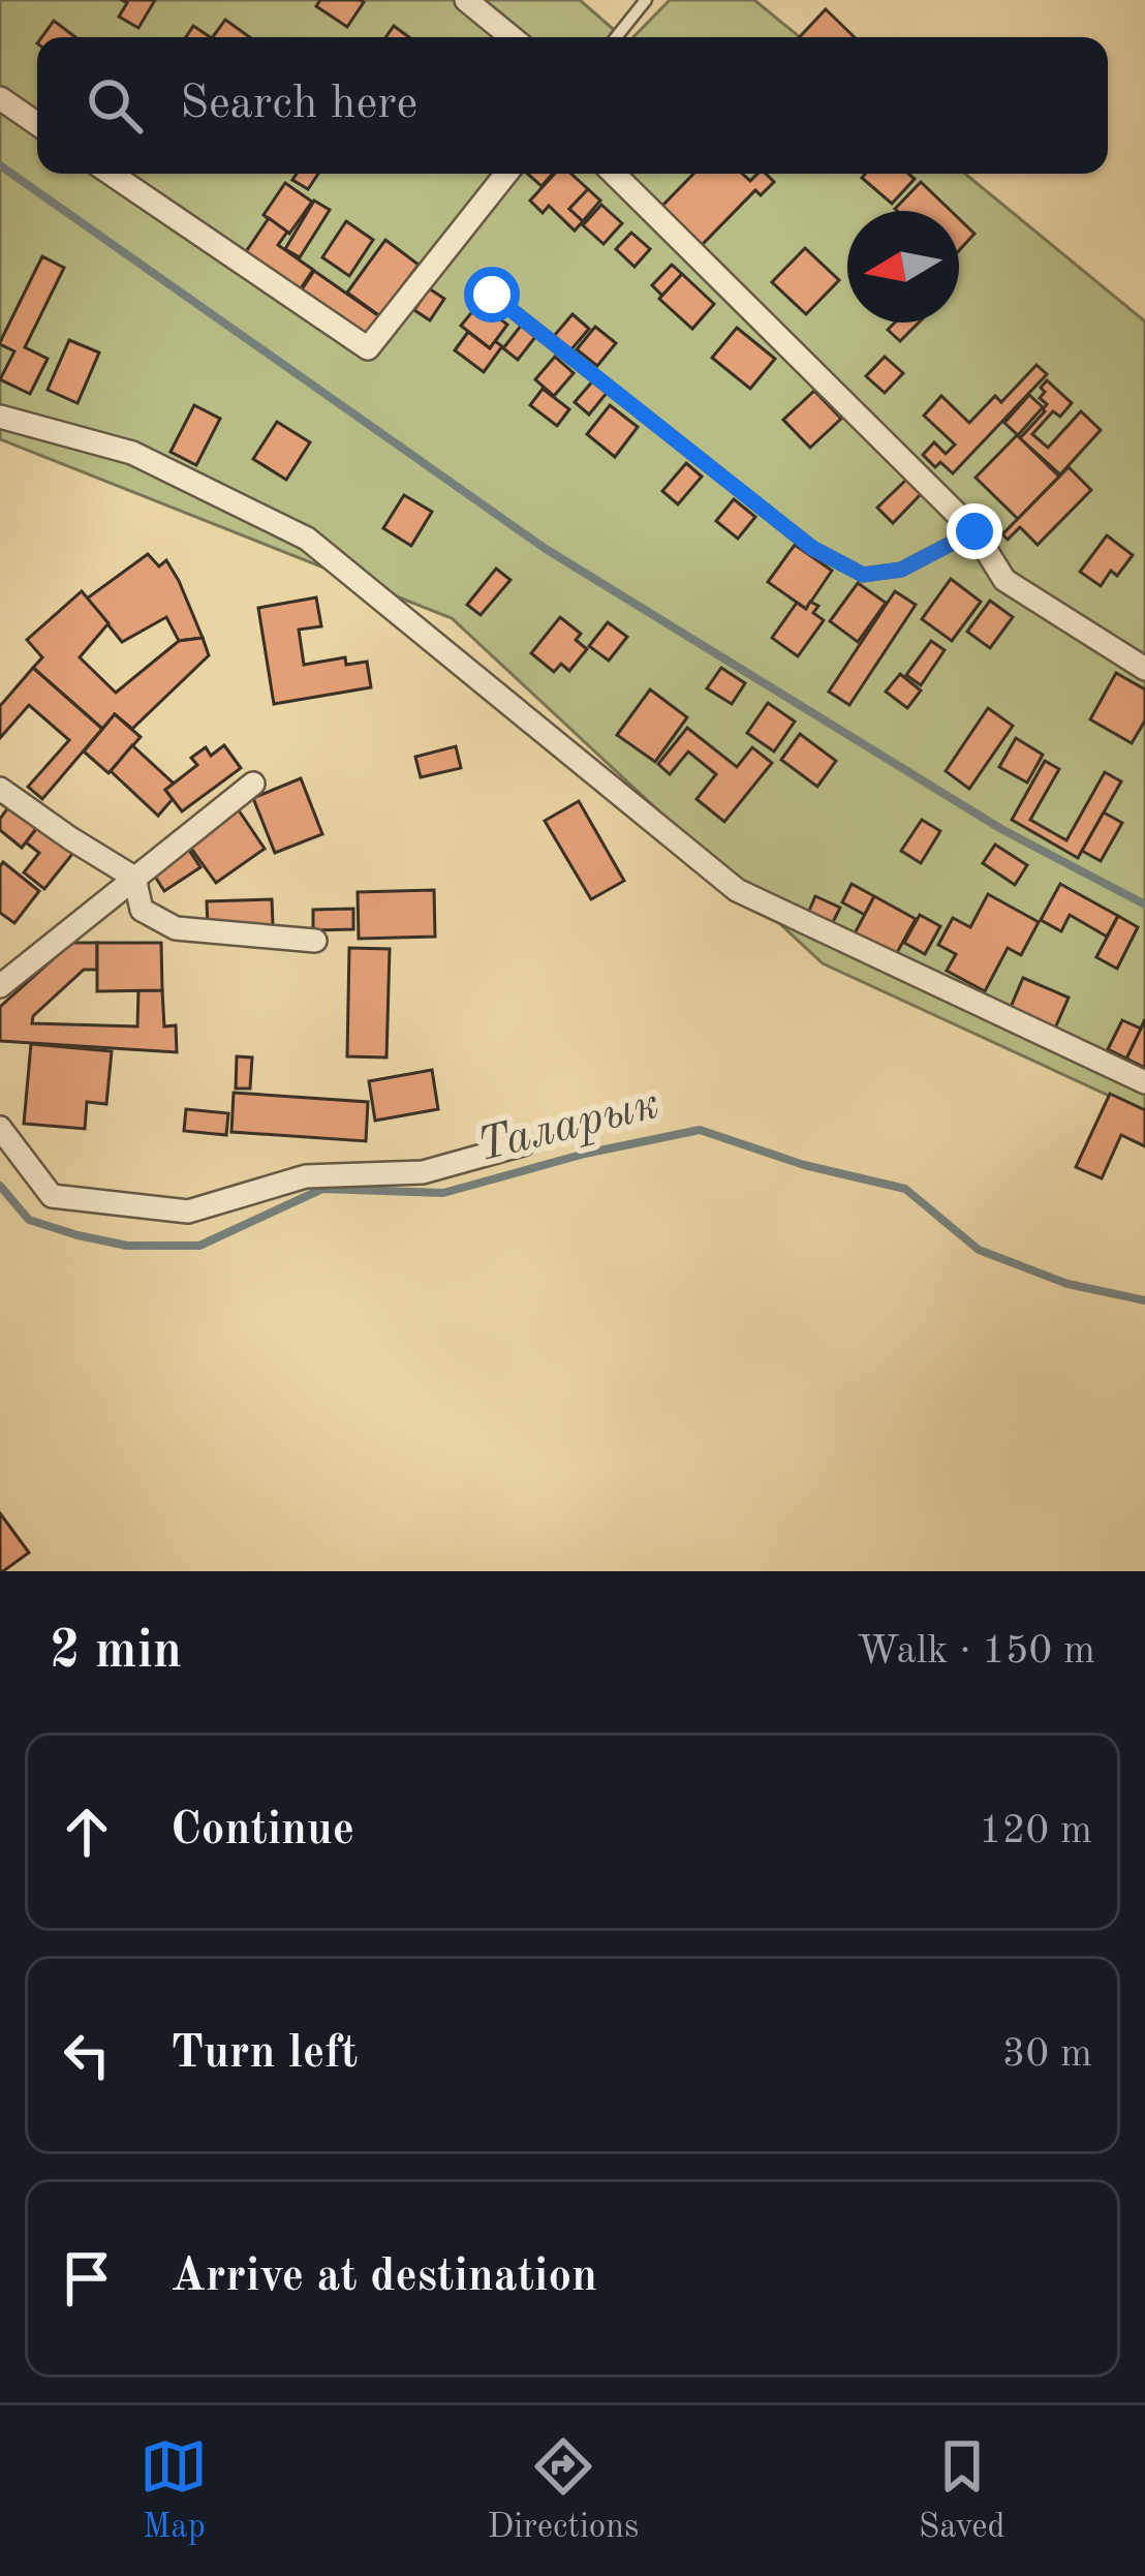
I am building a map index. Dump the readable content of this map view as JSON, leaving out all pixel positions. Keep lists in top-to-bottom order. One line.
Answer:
{"water":["Таларык"],"north":"left","page":{"search":"Search here","heading":["2 min","Walk · 150 m"],"list":[["Continue","120 m"],["Turn left","30 m"],"Arrive at destination"],"nav":["Map","Directions","Saved"]}}
